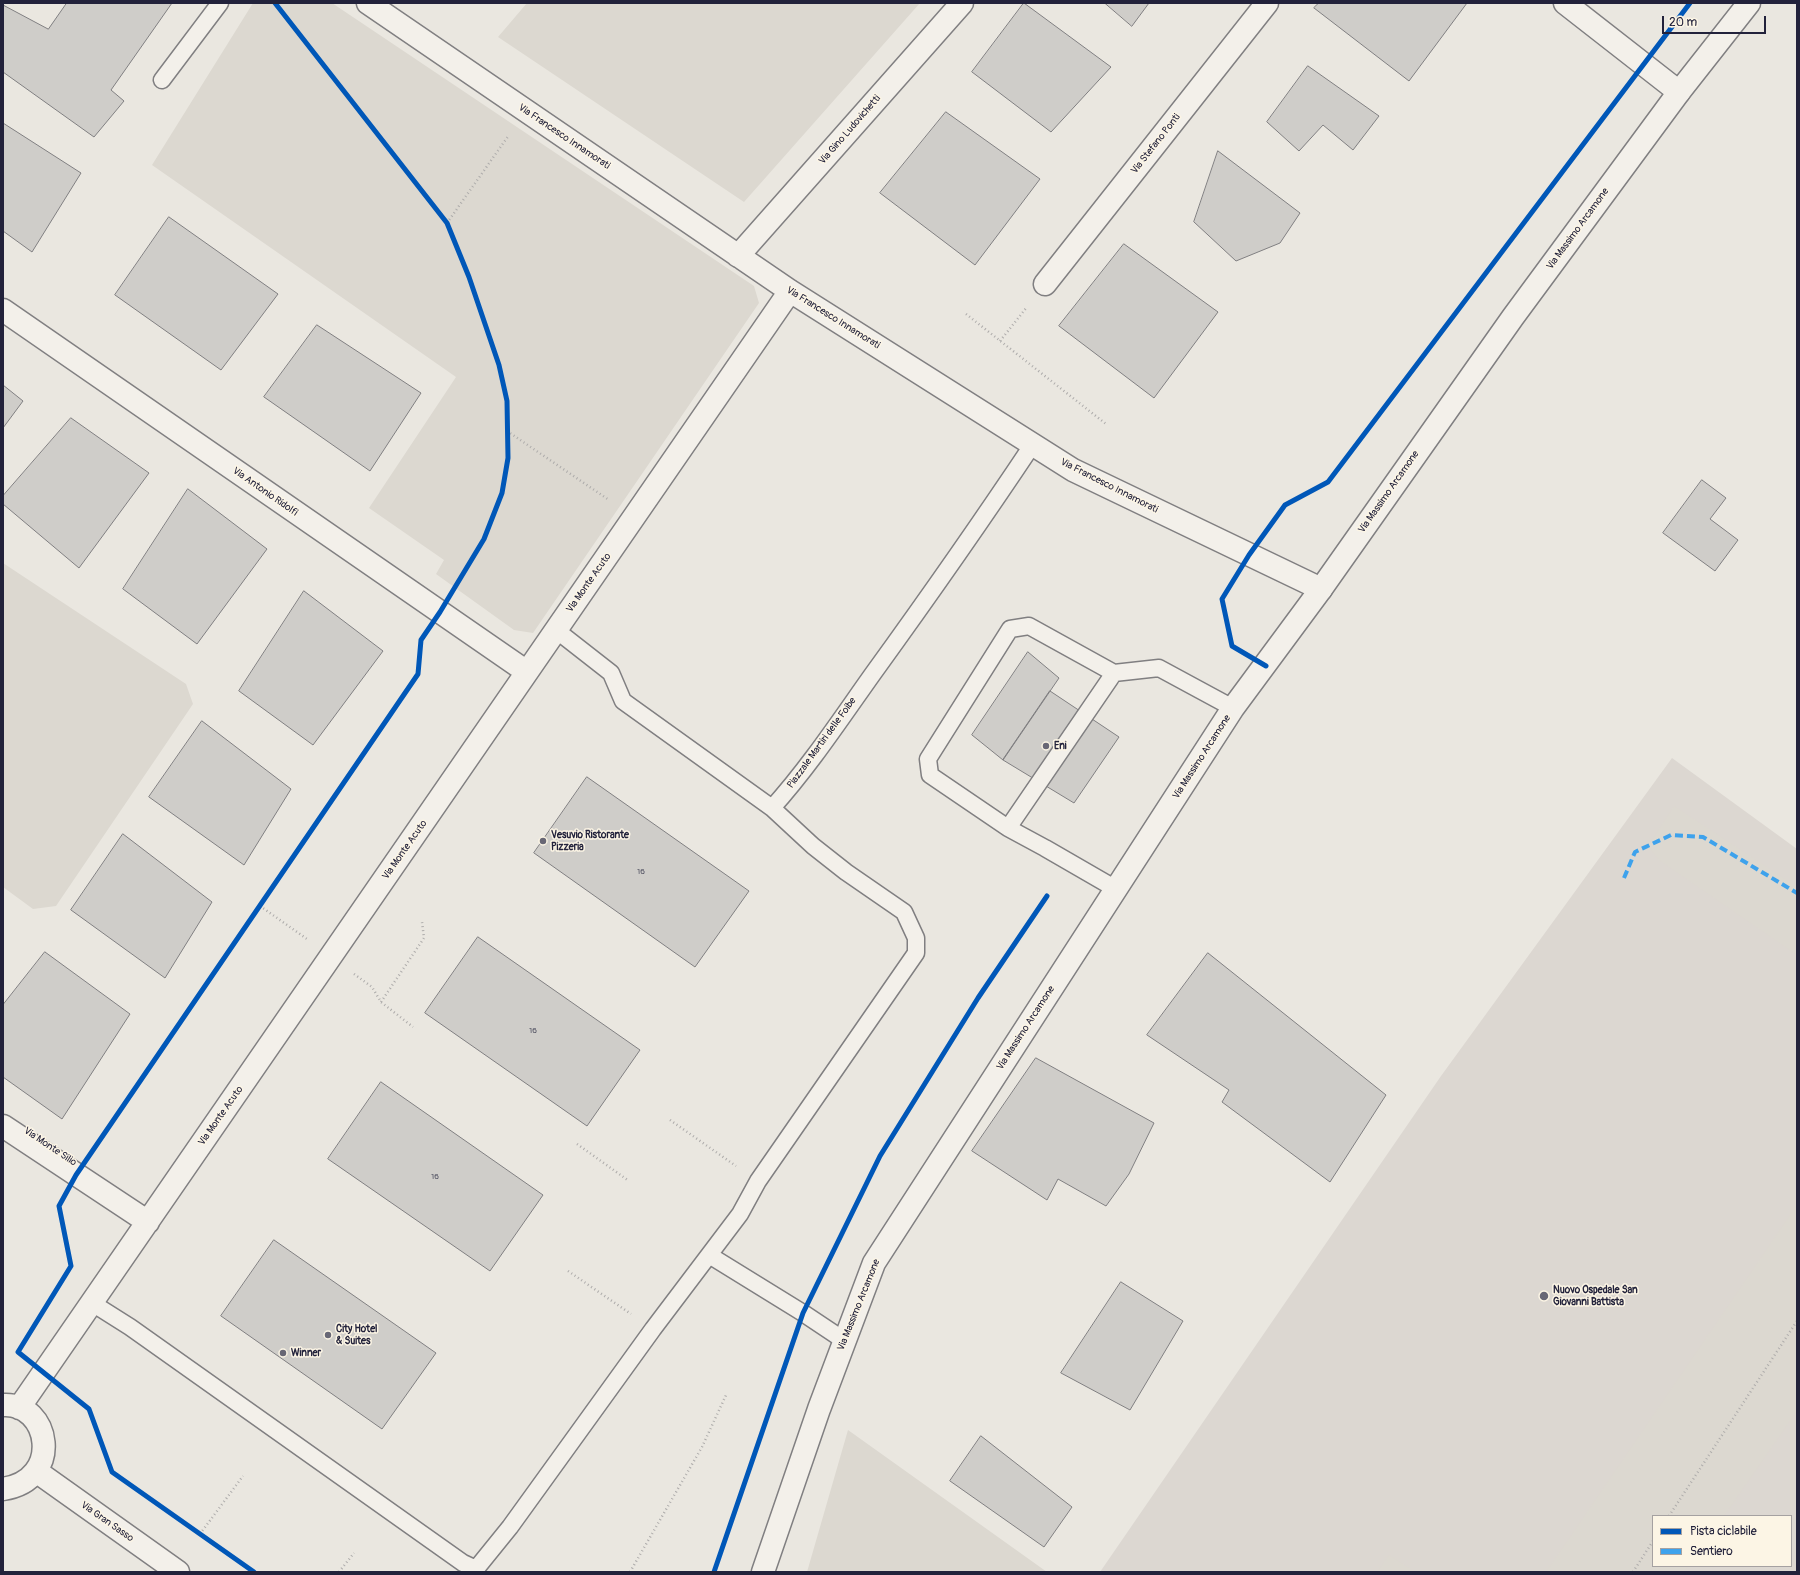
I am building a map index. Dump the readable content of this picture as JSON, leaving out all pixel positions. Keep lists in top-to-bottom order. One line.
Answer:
{"streets":{"street":["Via Gino Ludovichetti","Via Francesco Innamorati","Via Stefano Ponti","Via Massimo Arcamone","Via Antonio Ridolfi","Via Monte Acuto","Via Monte Silio","Via Gran Sasso"],"lane":["Piazzale Martiri delle Foibe"]},"crossings":[["Via Gino Ludovichetti","Via Francesco Innamorati"],["Via Francesco Innamorati","Via Massimo Arcamone"],["Via Francesco Innamorati","Via Monte Acuto"],["Via Francesco Innamorati","Piazzale Martiri delle Foibe"],["Via Antonio Ridolfi","Via Monte Acuto"],["Via Monte Acuto","Via Monte Silio"]],"places":["Eni","Vesuvio Ristorante Pizzeria","Nuovo Ospedale San Giovanni Battista","City Hotel & Suites","Winner"],"house_numbers":["16","16","16"],"legend":["Pista ciclabile","Sentiero"],"scale_bar":"20 m"}
